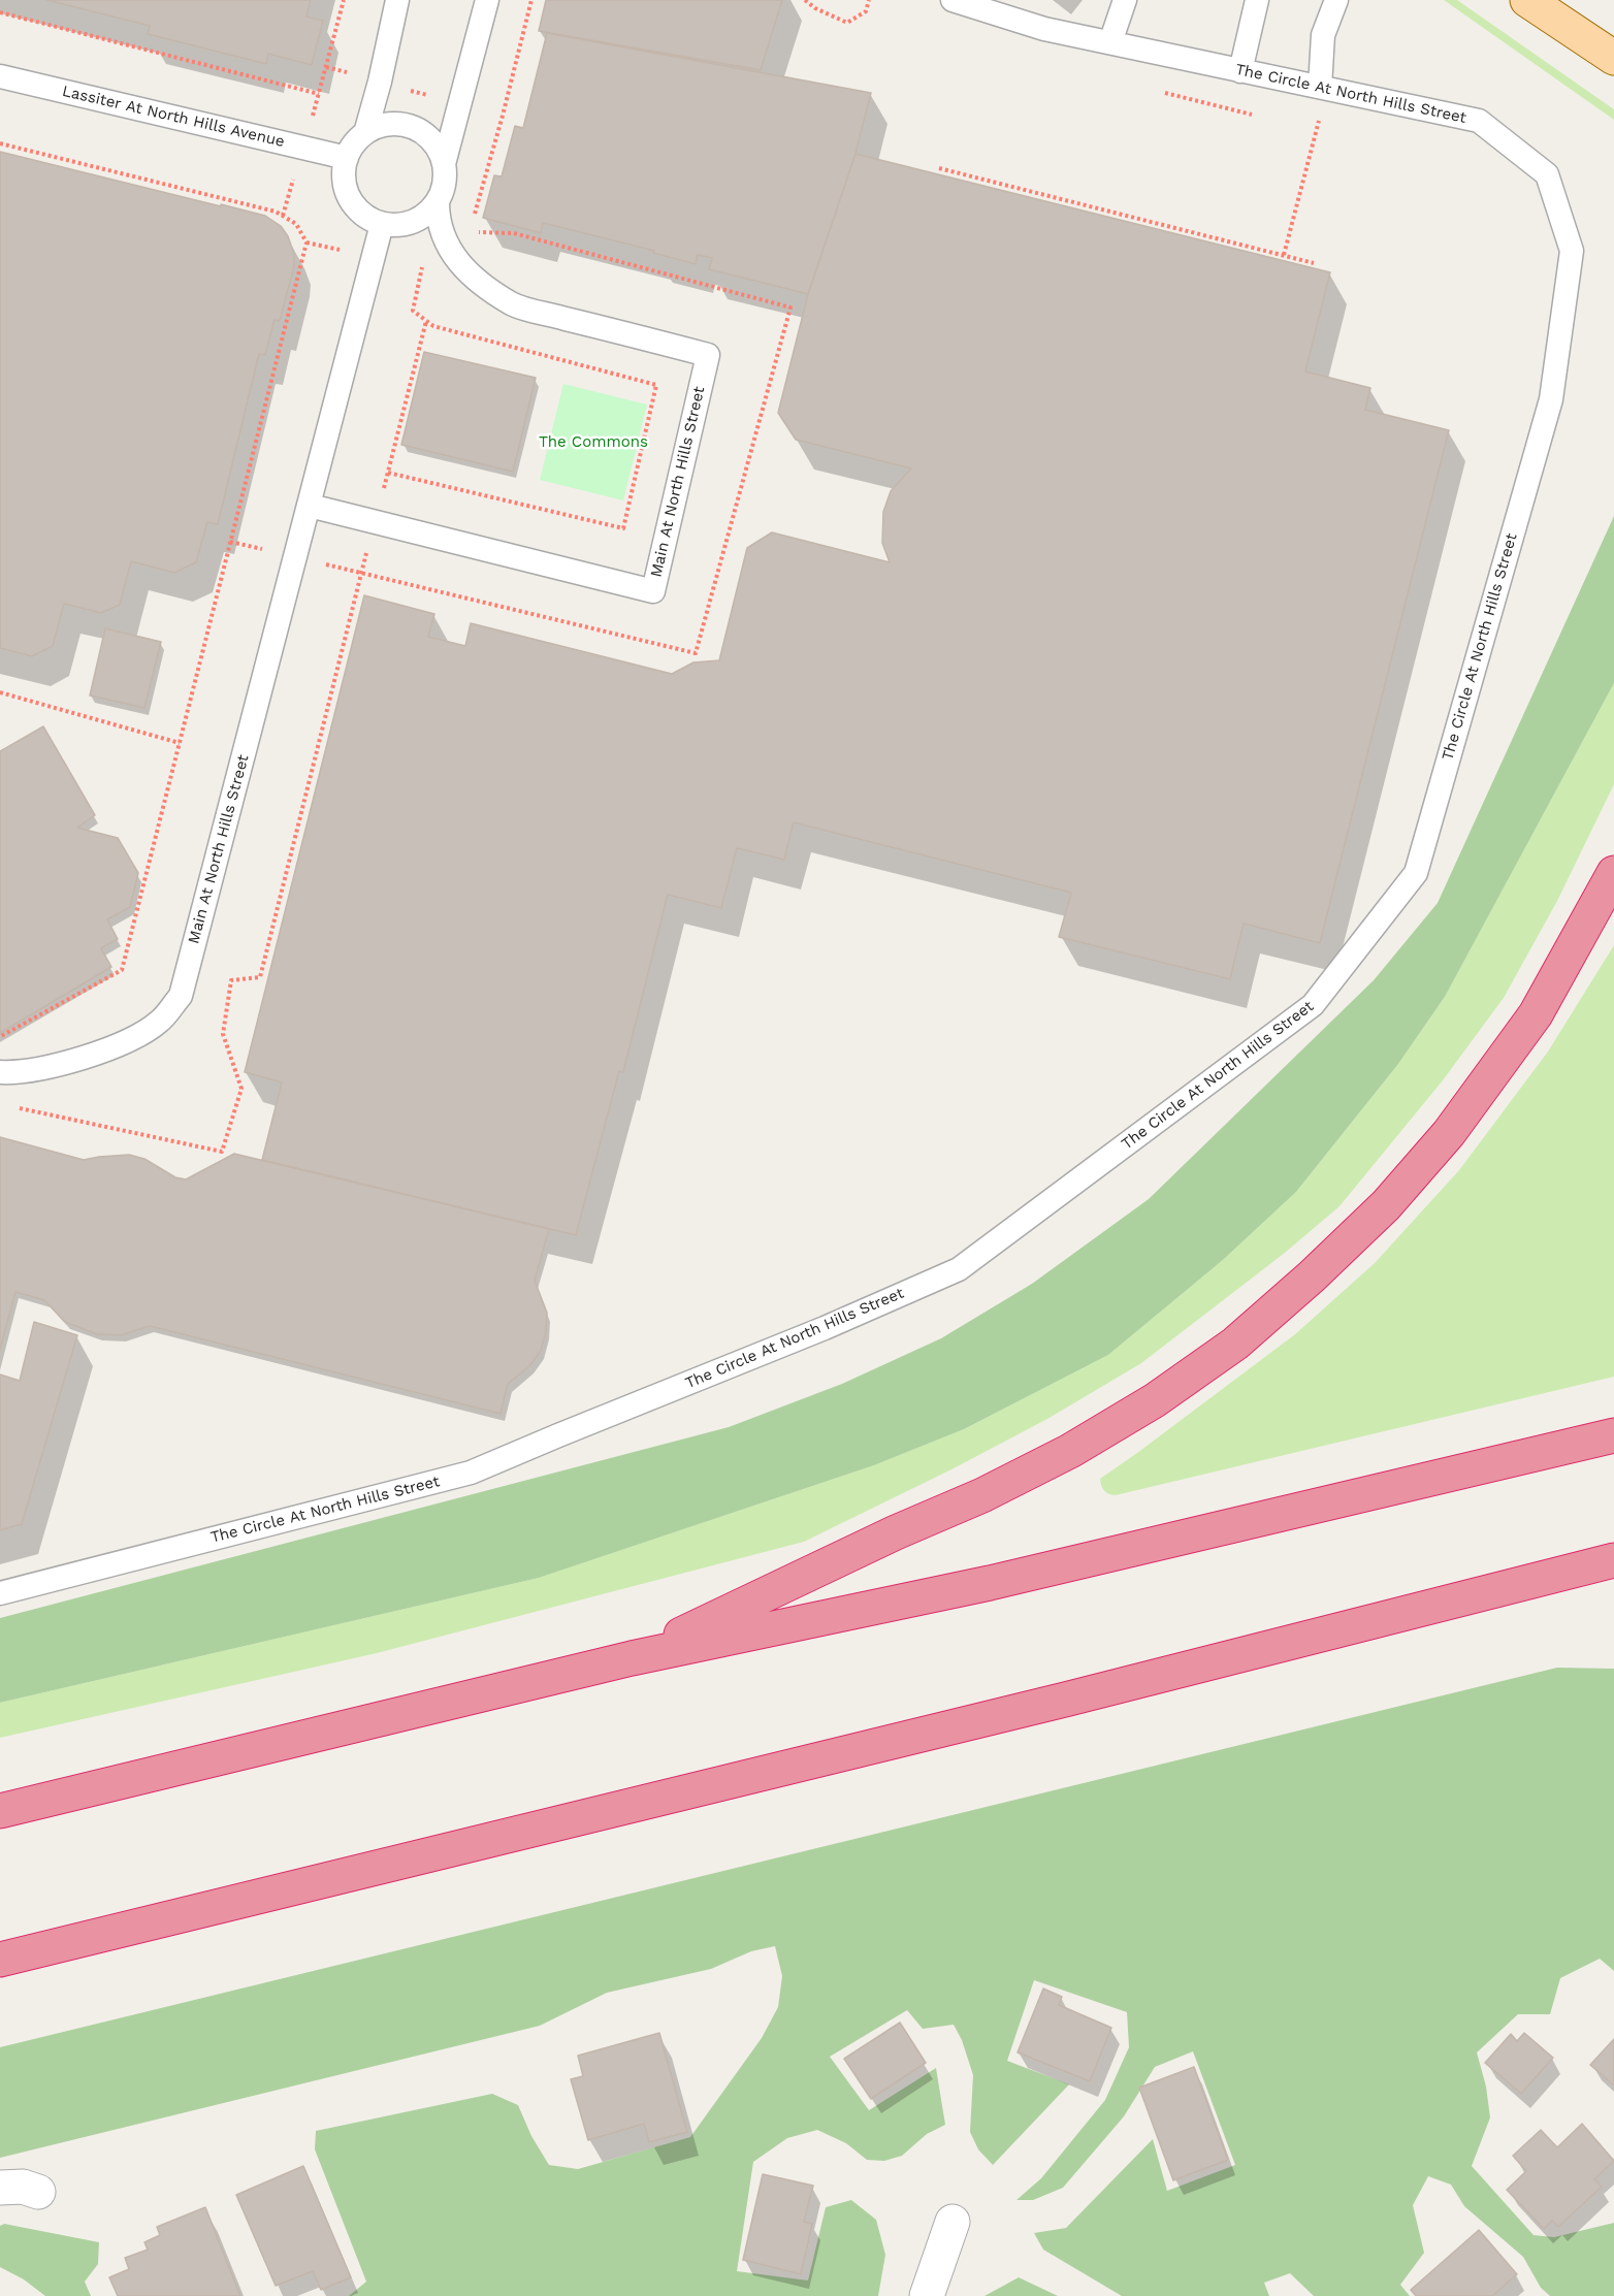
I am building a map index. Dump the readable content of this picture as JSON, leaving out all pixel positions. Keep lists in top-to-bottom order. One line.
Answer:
{"streets":{"lane":["The Circle At North Hills Street","Lassiter At North Hills Avenue","Main At North Hills Street"]},"crossings":[["Lassiter At North Hills Avenue","Main At North Hills Street"]],"parks":["The Commons"]}
